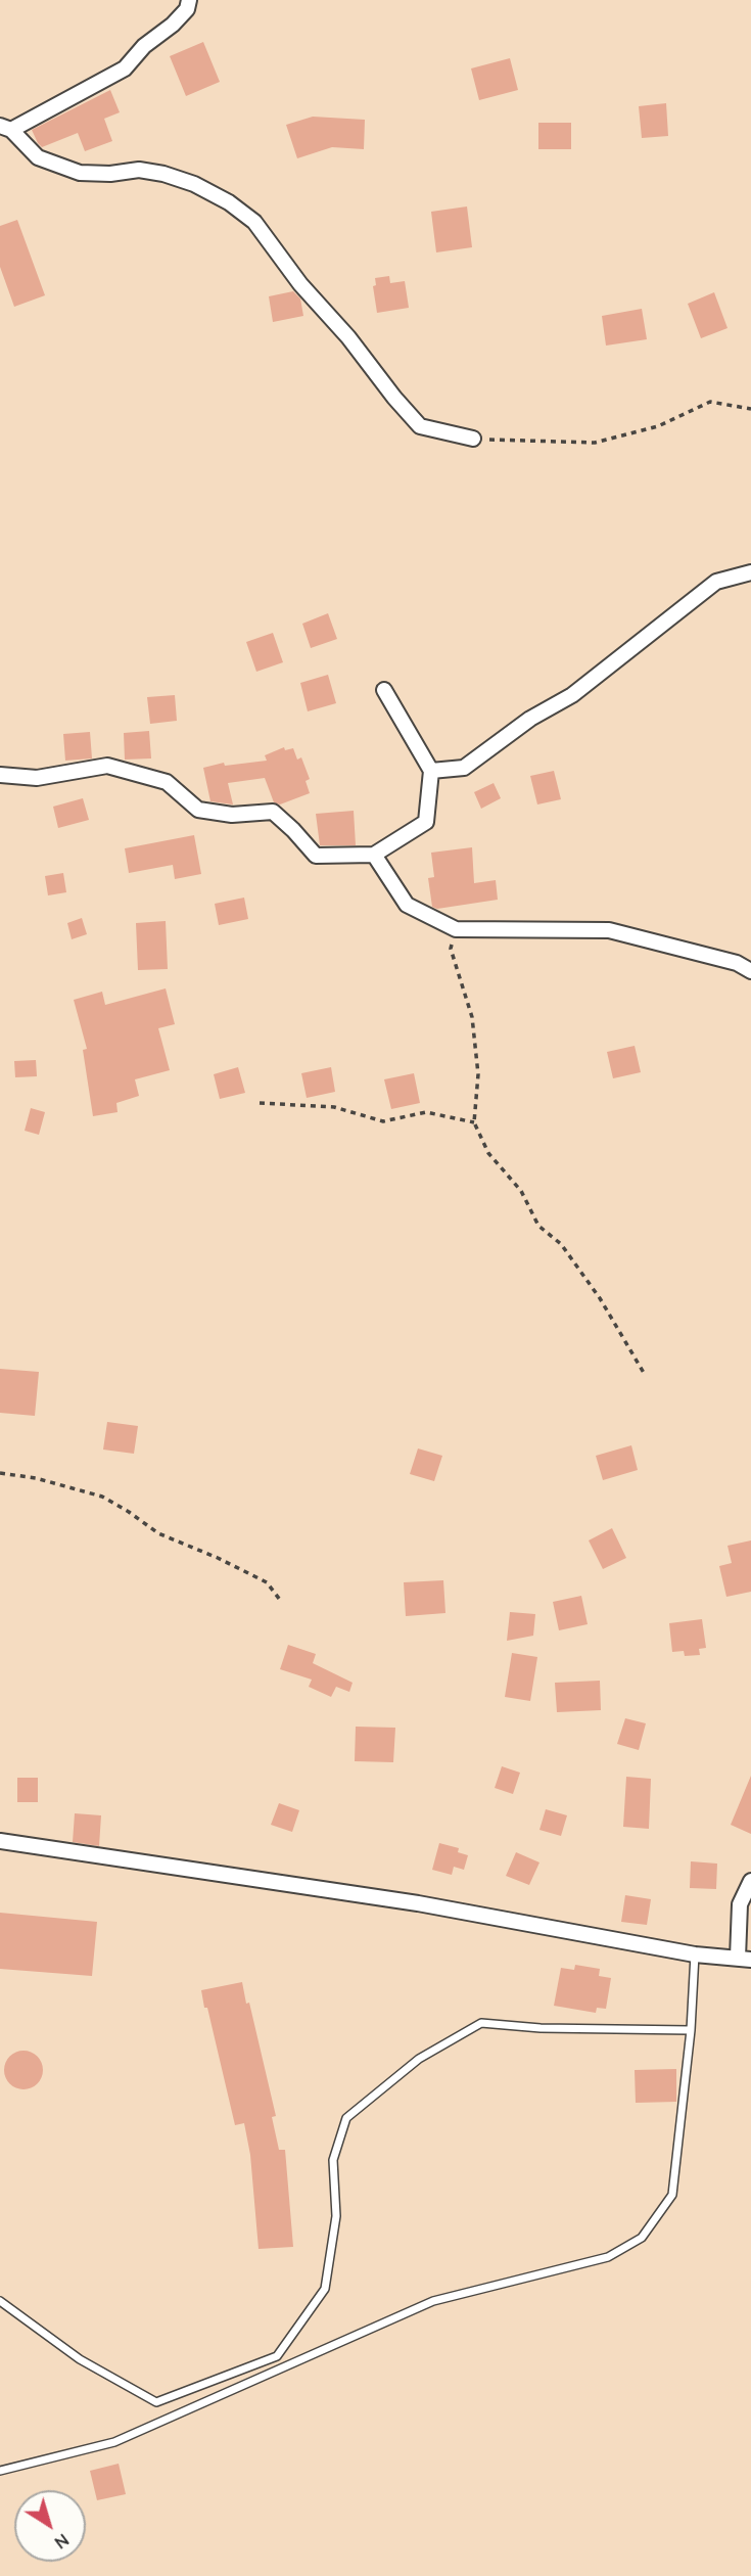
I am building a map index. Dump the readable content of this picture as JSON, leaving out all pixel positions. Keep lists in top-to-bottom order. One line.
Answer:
{"north":"bottom right"}
